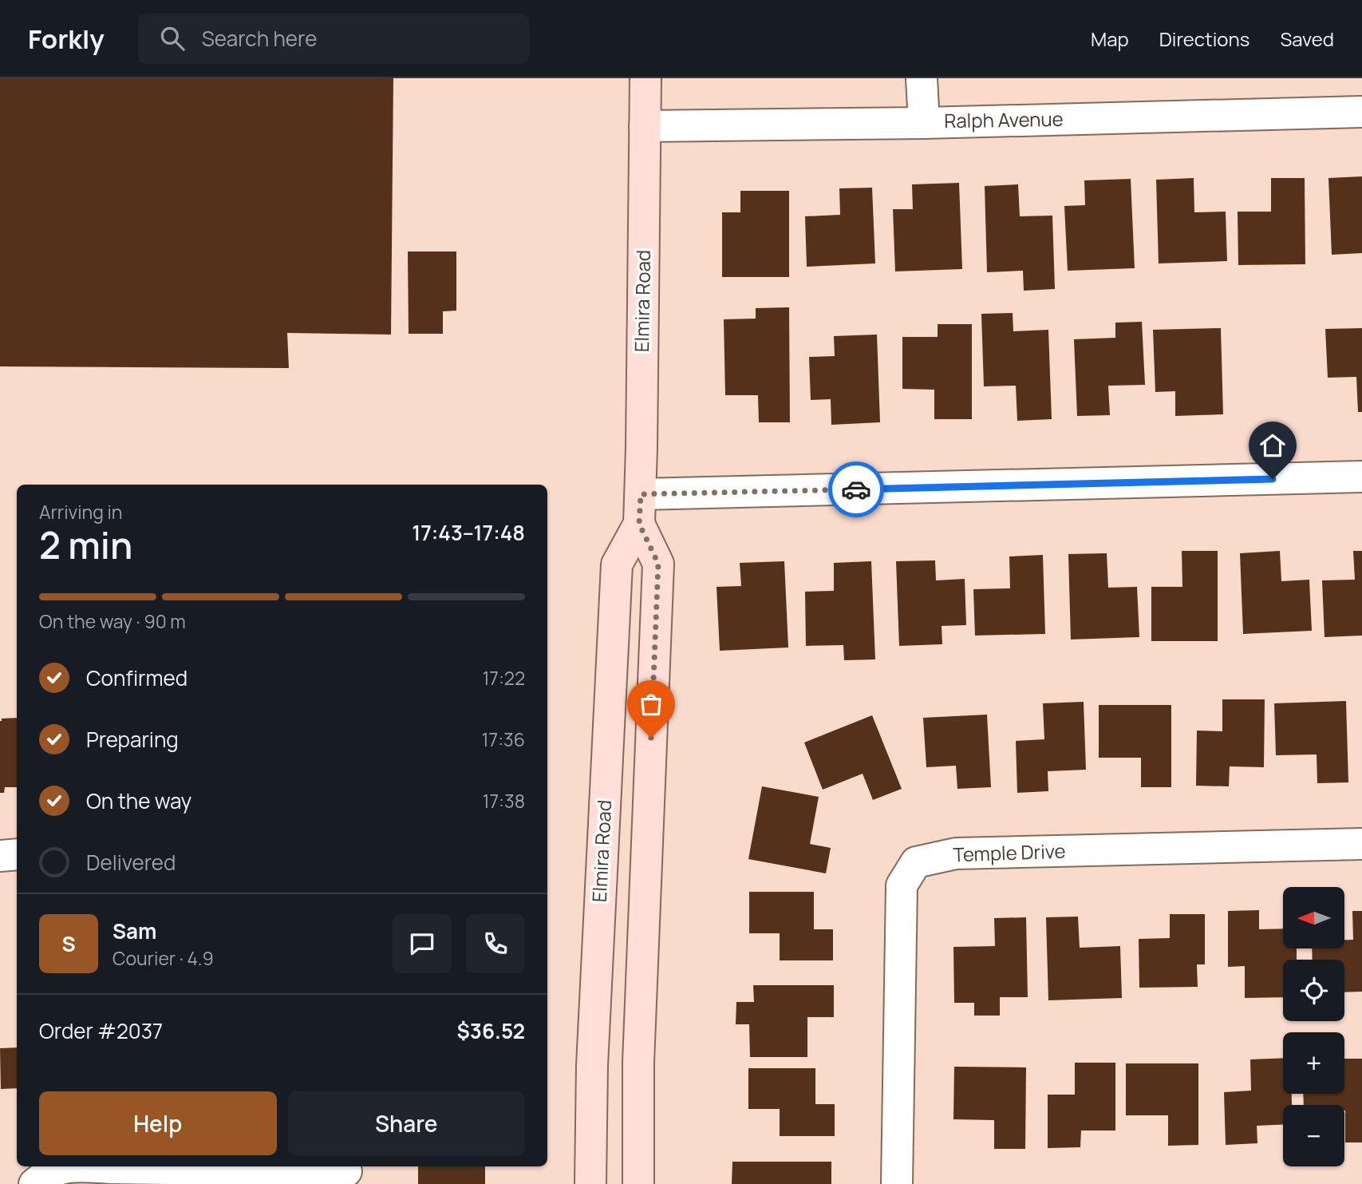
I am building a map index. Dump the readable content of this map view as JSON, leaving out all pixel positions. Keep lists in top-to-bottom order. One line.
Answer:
{"streets":{"main road":["Elmira Road"],"street":["Ralph Avenue","Temple Drive"]},"crossings":[["Ralph Avenue","Elmira Road"]],"north":"left","page":{"header":"Forkly","search":"Search here","nav":["Map","Directions","Saved"],"heading":["2 min","Arriving in","17:43–17:48"],"panel":["Sam","Courier · 4.9","Order #2037","$36.52"],"bar":"On the way · 90 m","list":[["Confirmed","17:22"],["Preparing","17:36"],["On the way","17:38"],"Delivered"],"map_buttons":["+","−"],"round":"S","buttons":["Help","Share"]}}
